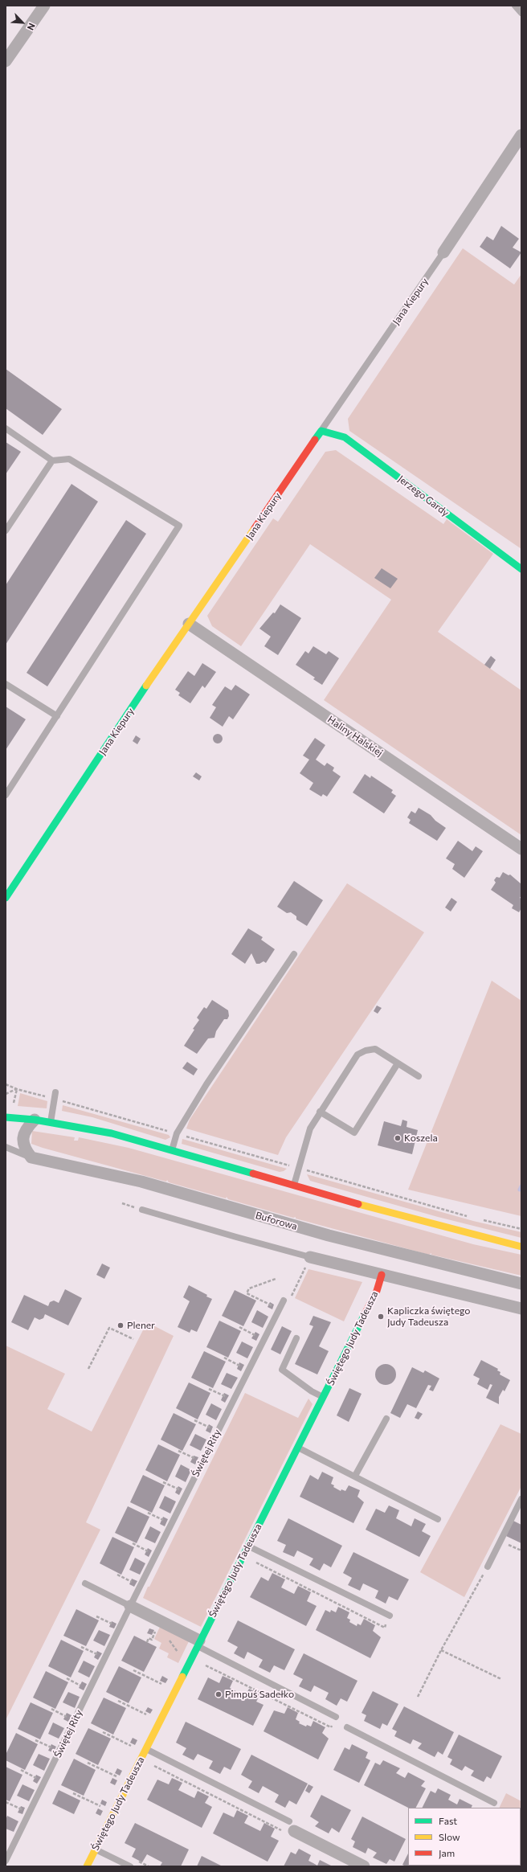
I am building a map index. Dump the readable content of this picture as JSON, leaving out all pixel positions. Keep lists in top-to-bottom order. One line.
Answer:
{"streets":{"street":["Jana Kiepury","Jerzego Gardy","Haliny Halskiej","Buforowa","Świętego Judy Tadeusza"],"lane":["Świętej Rity"]},"crossings":[["Jana Kiepury","Jerzego Gardy"],["Jana Kiepury","Haliny Halskiej"]],"places":["Koszela","Kapliczka świętego Judy Tadeusza","Plener","Pimpuś Sadełko"],"legend":["Fast","Slow","Jam"],"north":"bottom right"}
